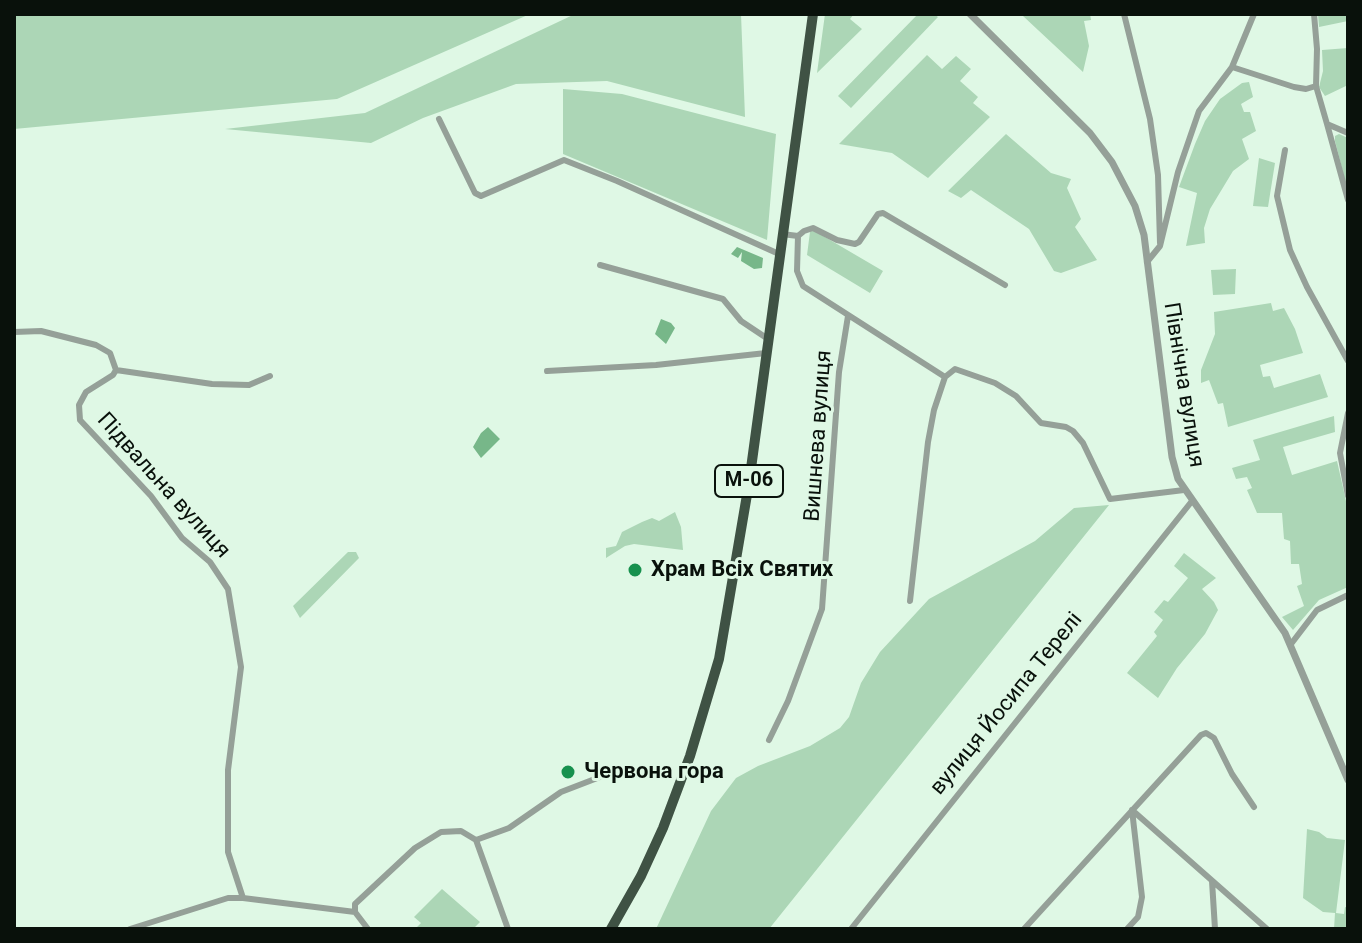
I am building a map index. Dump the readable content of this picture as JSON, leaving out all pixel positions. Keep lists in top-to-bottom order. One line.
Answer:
{"streets":{"highway":["М-06"],"street":["Північна вулиця","Вишнева вулиця","Підвальна вулиця","вулиця Йосипа Терелі"]},"crossings":[["Північна вулиця","вулиця Йосипа Терелі"]],"places":["Храм Всіх Святих","Червона гора"]}
